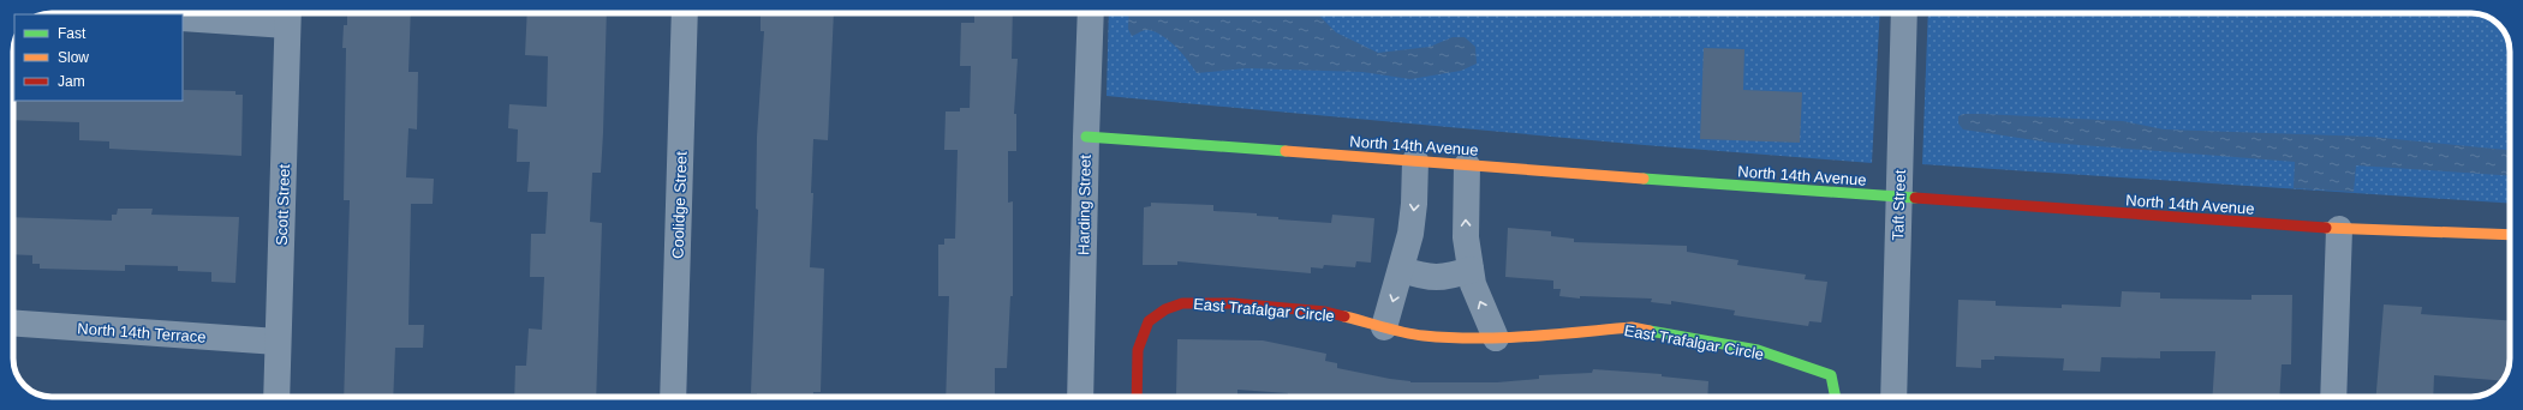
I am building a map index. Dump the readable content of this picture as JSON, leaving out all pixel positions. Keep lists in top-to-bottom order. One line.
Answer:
{"streets":{"street":["North 14th Avenue","Scott Street","Coolidge Street","Harding Street","Taft Street","East Trafalgar Circle","North 14th Terrace"]},"crossings":[["North 14th Avenue","Harding Street"],["North 14th Avenue","Taft Street"],["Scott Street","North 14th Terrace"]],"legend":["Fast","Slow","Jam"]}
